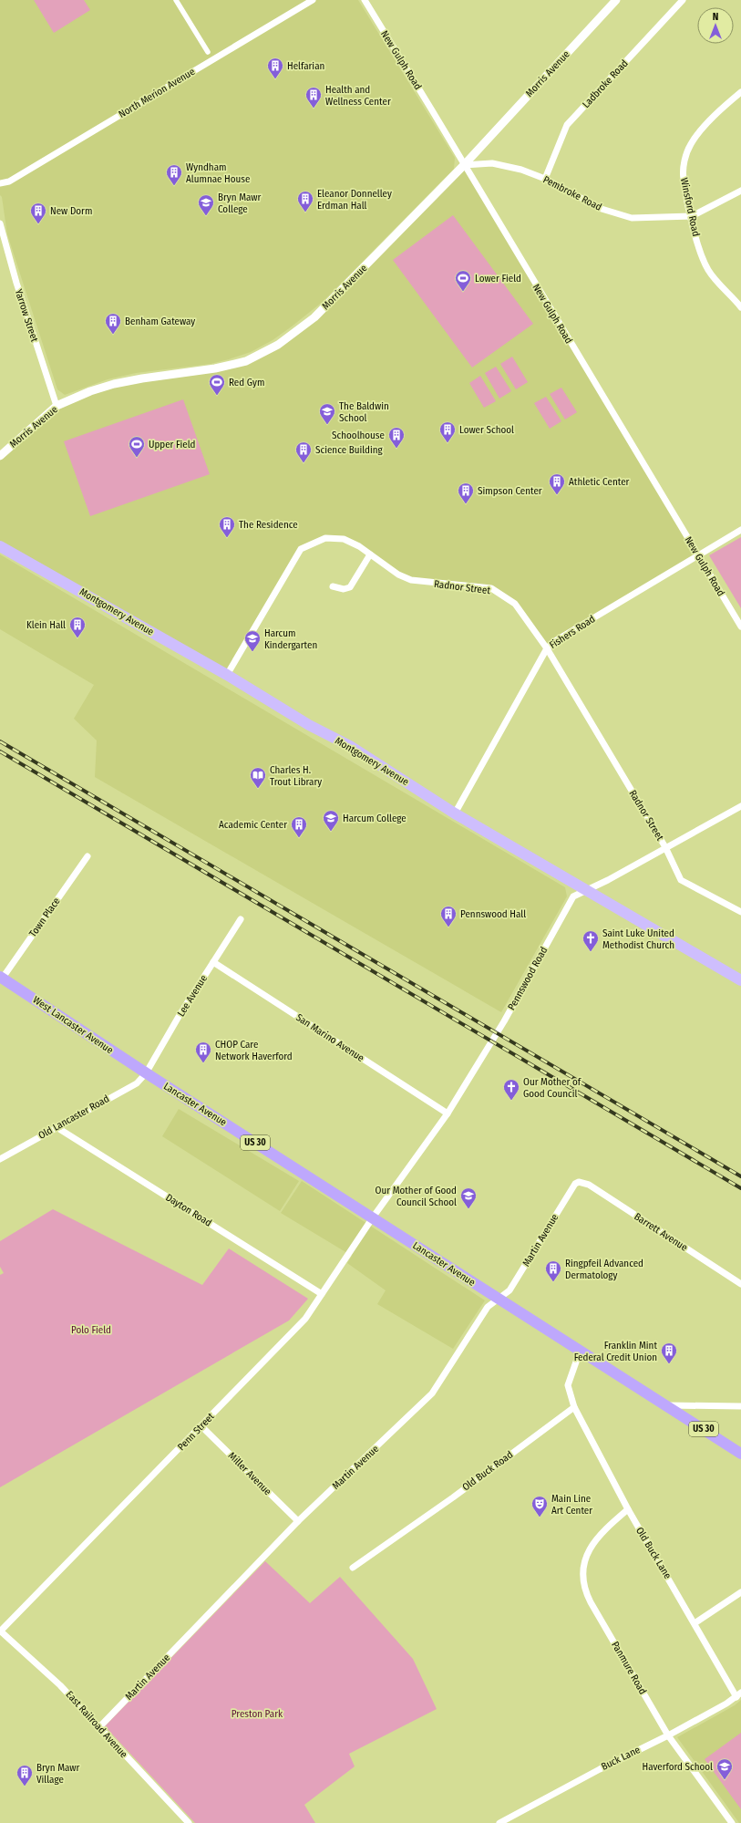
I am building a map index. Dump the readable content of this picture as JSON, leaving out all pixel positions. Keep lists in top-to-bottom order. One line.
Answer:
{"streets":{"highway":["West Lancaster Avenue","Lancaster Avenue","US 30"],"main road":["Montgomery Avenue"],"street":["New Gulph Road","Morris Avenue","Ladbroke Road","North Merion Avenue","Pembroke Road","Winsford Road","Yarrow Street","Radnor Street","Fishers Road","Town Place","Pennswood Road","Lee Avenue","San Marino Avenue","Old Lancaster Road","Dayton Road","Barrett Avenue","Martin Avenue","Penn Street","Old Buck Road","Miller Avenue","Old Buck Lane","Panmure Road","East Railroad Avenue","Buck Lane"]},"crossings":[["New Gulph Road","Morris Avenue"],["New Gulph Road","Pembroke Road"],["New Gulph Road","Fishers Road"],["Morris Avenue","Pembroke Road"],["Morris Avenue","Yarrow Street"],["Ladbroke Road","Pembroke Road"],["Pembroke Road","Winsford Road"],["Radnor Street","Montgomery Avenue"],["Radnor Street","Fishers Road"],["Radnor Street","Pennswood Road"],["Montgomery Avenue","Fishers Road"],["Montgomery Avenue","Pennswood Road"],["Town Place","West Lancaster Avenue"],["Pennswood Road","San Marino Avenue"],["Pennswood Road","Lancaster Avenue"],["Pennswood Road","Penn Street"],["Lee Avenue","West Lancaster Avenue"],["Lee Avenue","San Marino Avenue"],["Lee Avenue","Lancaster Avenue"],["Lee Avenue","Old Lancaster Road"],["West Lancaster Avenue","Lancaster Avenue"],["West Lancaster Avenue","Old Lancaster Road"],["Lancaster Avenue","Old Lancaster Road"],["Lancaster Avenue","Martin Avenue"],["Lancaster Avenue","Penn Street"],["Old Lancaster Road","Dayton Road"],["Dayton Road","Penn Street"],["Barrett Avenue","Martin Avenue"],["Martin Avenue","Miller Avenue"],["Martin Avenue","East Railroad Avenue"],["Penn Street","Miller Avenue"],["Penn Street","East Railroad Avenue"],["Old Buck Road","Old Buck Lane"],["Old Buck Lane","Panmure Road"],["Old Buck Lane","Buck Lane"],["Panmure Road","Buck Lane"]],"parks":["Polo Field","Preston Park"],"places":{"building":["Helfarian","Health and Wellness Center","Wyndham Alumnae House","Eleanor Donnelley Erdman Hall","New Dorm","Benham Gateway","Lower School","Schoolhouse","Science Building","Athletic Center","Simpson Center","The Residence","Klein Hall","Academic Center","Pennswood Hall","CHOP Care Network Haverford","Ringpfeil Advanced Dermatology","Franklin Mint Federal Credit Union","Bryn Mawr Village"],"school or university":["Bryn Mawr College","The Baldwin School","Harcum Kindergarten","Harcum College","Our Mother of Good Council School","Haverford School"],"sports":["Lower Field","Red Gym","Upper Field"],"library":["Charles H. Trout Library"],"church":["Saint Luke United Methodist Church","Our Mother of Good Council"],"theatre":["Main Line Art Center"]},"north":"top"}
